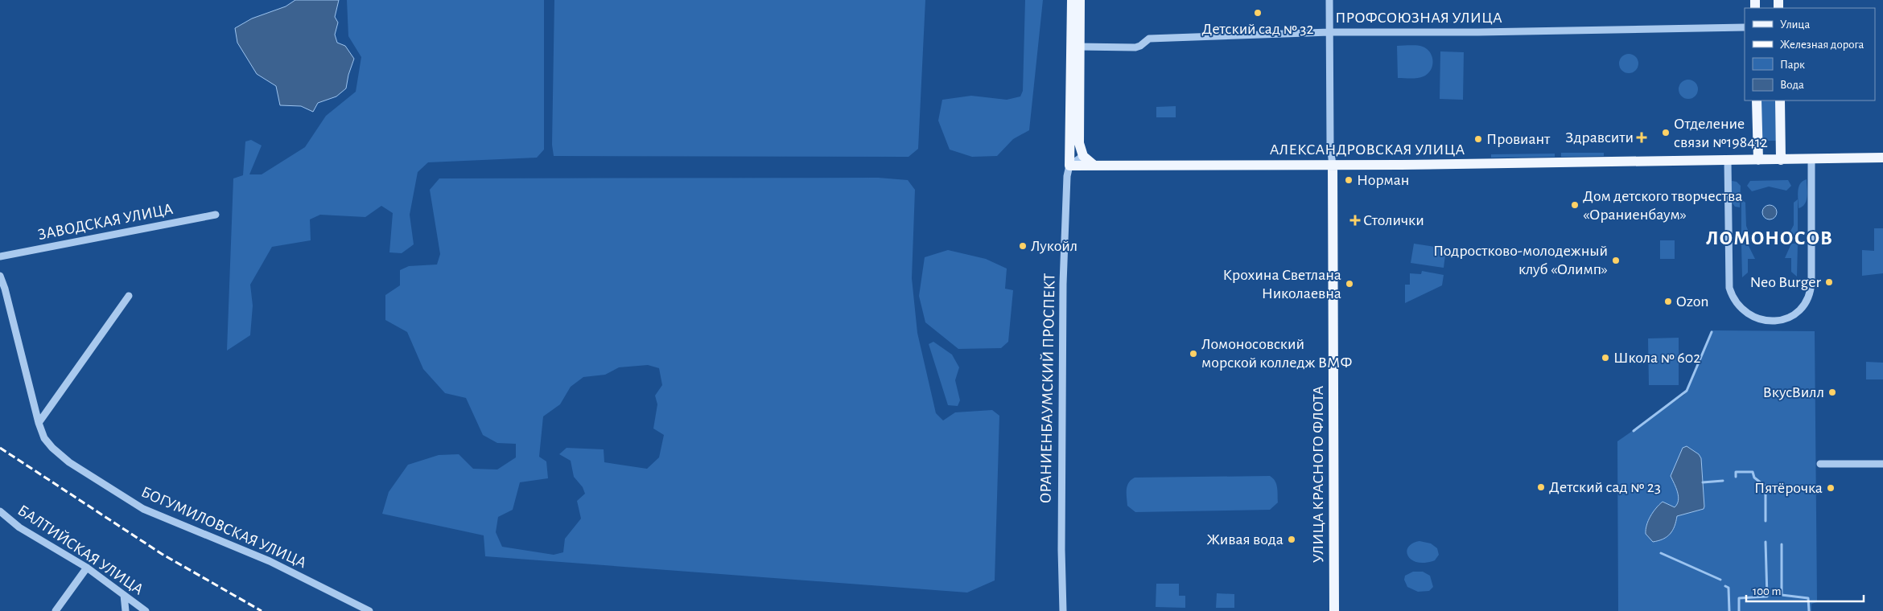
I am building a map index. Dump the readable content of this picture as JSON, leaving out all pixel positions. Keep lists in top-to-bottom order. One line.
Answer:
{"streets":{"main road":["АЛЕКСАНДРОВСКАЯ УЛИЦА","ОРАНИЕНБАУМСКИЙ ПРОСПЕКТ","УЛИЦА КРАСНОГО ФЛОТА"],"street":["ПРОФСОЮЗНАЯ УЛИЦА","ЗАВОДСКАЯ УЛИЦА","БОГУМИЛОВСКАЯ УЛИЦА","БАЛТИЙСКАЯ УЛИЦА"]},"crossings":[["ПРОФСОЮЗНАЯ УЛИЦА","ОРАНИЕНБАУМСКИЙ ПРОСПЕКТ"],["ПРОФСОЮЗНАЯ УЛИЦА","УЛИЦА КРАСНОГО ФЛОТА"],["АЛЕКСАНДРОВСКАЯ УЛИЦА","ОРАНИЕНБАУМСКИЙ ПРОСПЕКТ"],["АЛЕКСАНДРОВСКАЯ УЛИЦА","УЛИЦА КРАСНОГО ФЛОТА"]],"districts":["ЛОМОНОСОВ"],"places":{"other":["Детский сад № 32","Отделение связи №198412","Провиант","Норман","Дом детского творчества «Ораниенбаум»","Лукойл","Подростково-молодежный клуб «Олимп»","Neo Burger","Крохина Светлана Николаевна","Ozon","Ломоносовский морской колледж ВМФ","Школа № 602","ВкусВилл","Детский сад № 23","Пятёрочка","Живая вода"],"health":["Здравсити","Столички"]},"legend":["Улица","Железная дорога","Парк","Вода"],"scale_bar":"100 m"}
